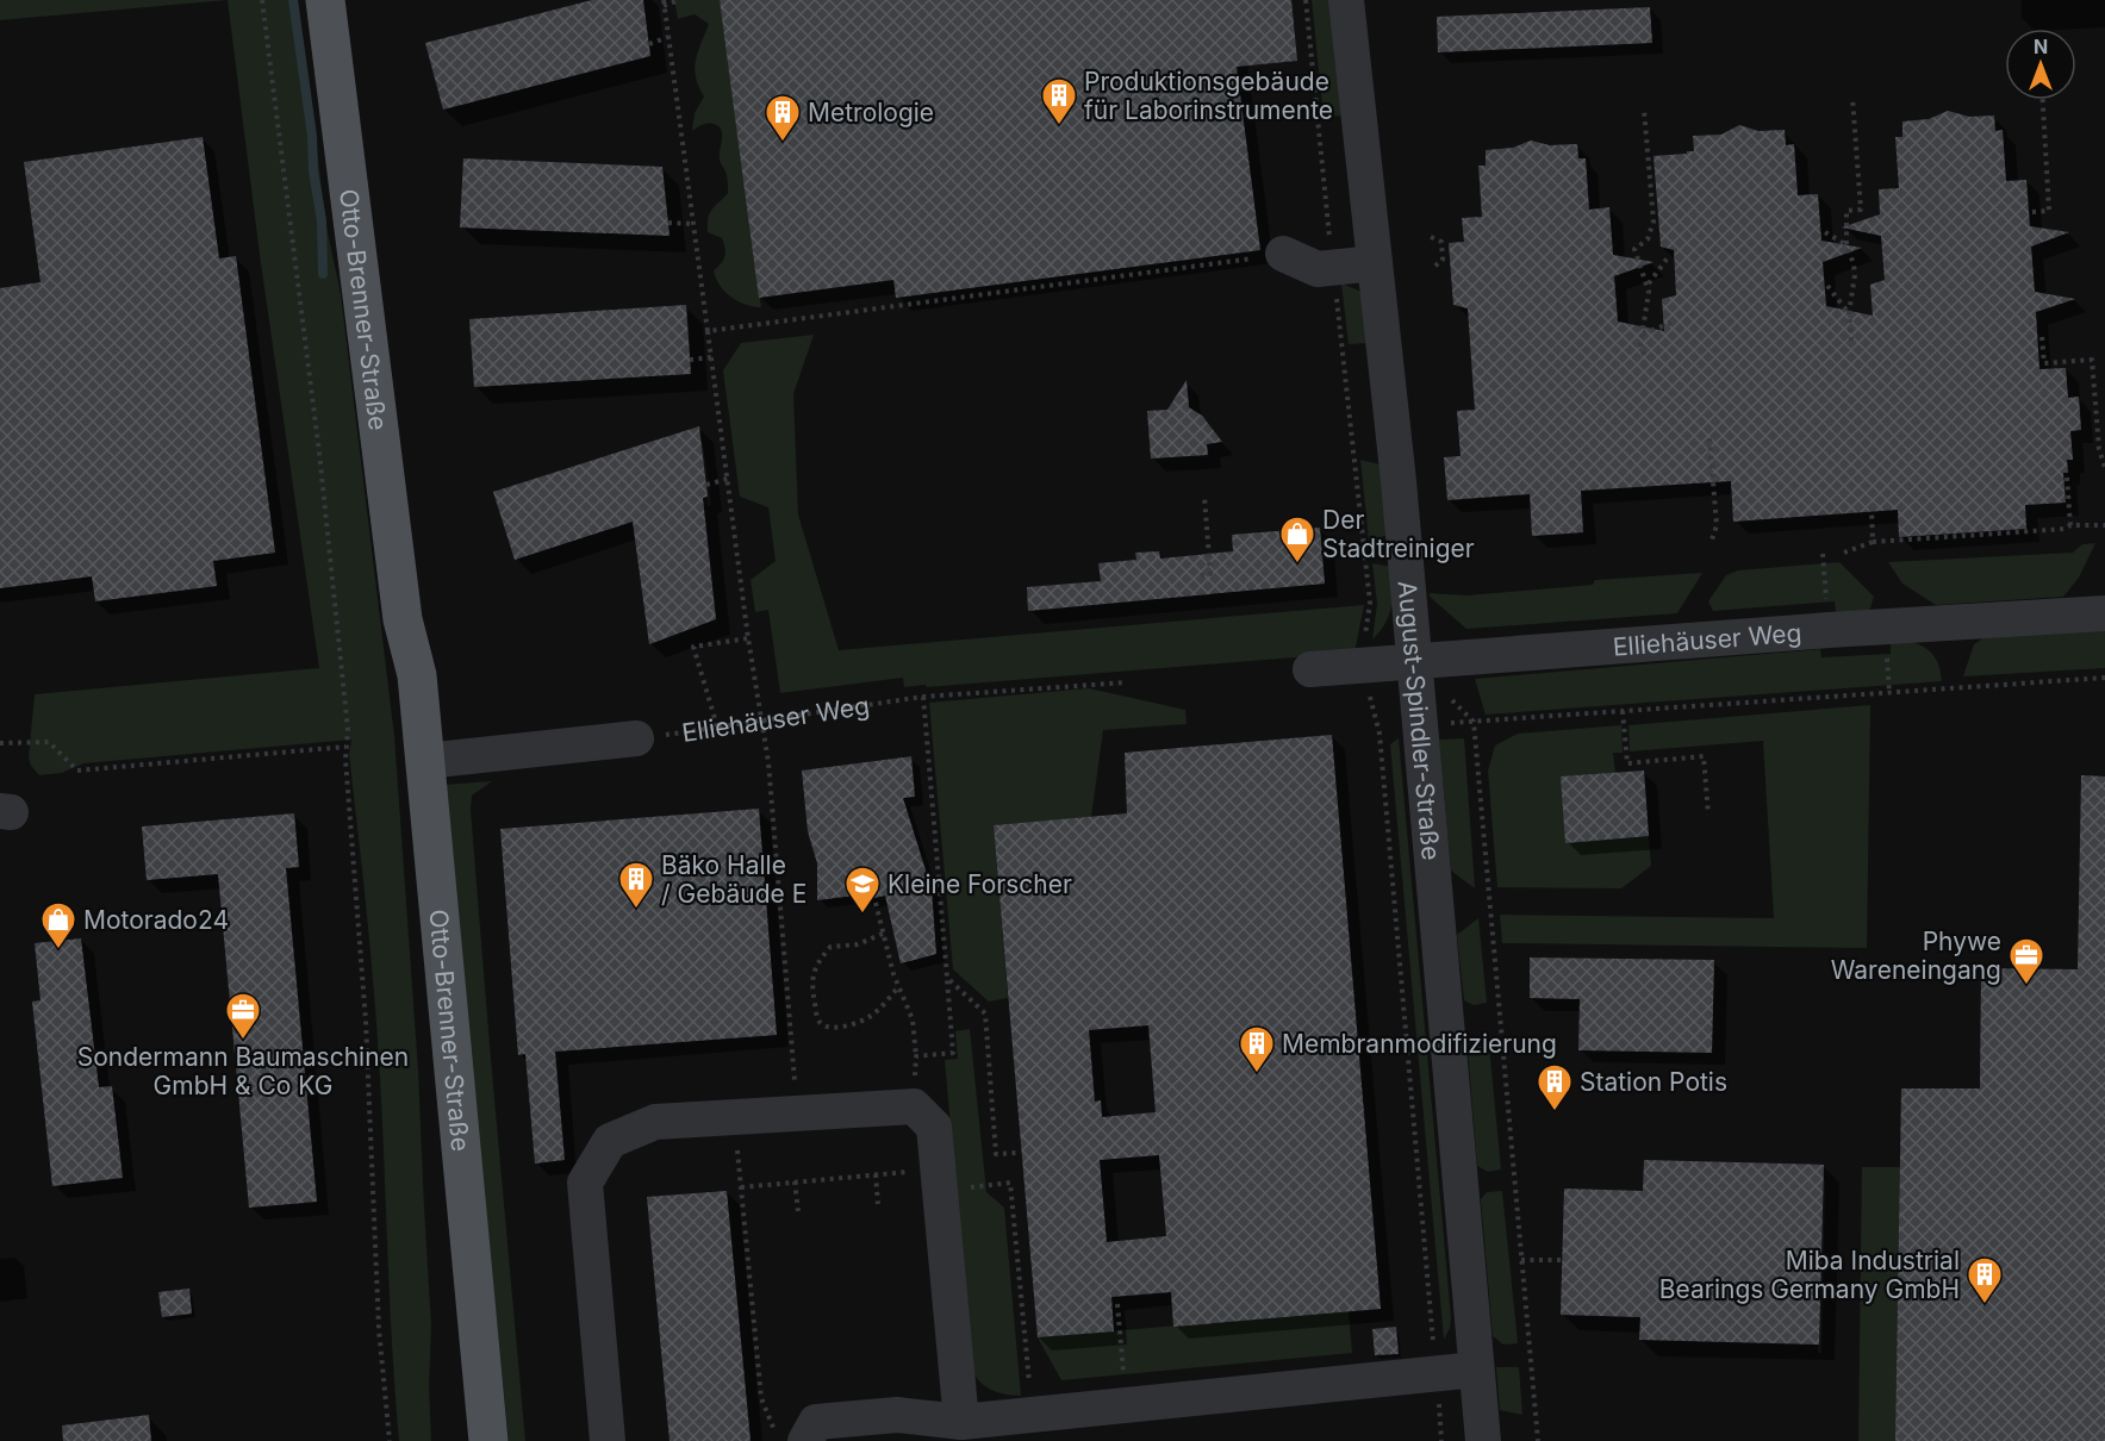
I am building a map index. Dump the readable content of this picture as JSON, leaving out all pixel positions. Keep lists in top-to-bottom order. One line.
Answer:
{"streets":{"main road":["Otto-Brenner-Straße"],"street":["Elliehäuser Weg","August-Spindler-Straße"]},"crossings":[["Elliehäuser Weg","August-Spindler-Straße"]],"places":{"building":["Produktionsgebäude für Laborinstrumente","Metrologie","Bäko Halle / Gebäude E","Membranmodifizierung","Station Potis","Miba Industrial Bearings Germany GmbH"],"shop":["Der Stadtreiniger","Motorado24"],"school or university":["Kleine Forscher"],"office":["Phywe Wareneingang","Sondermann Baumaschinen GmbH & Co KG"]},"north":"top"}
